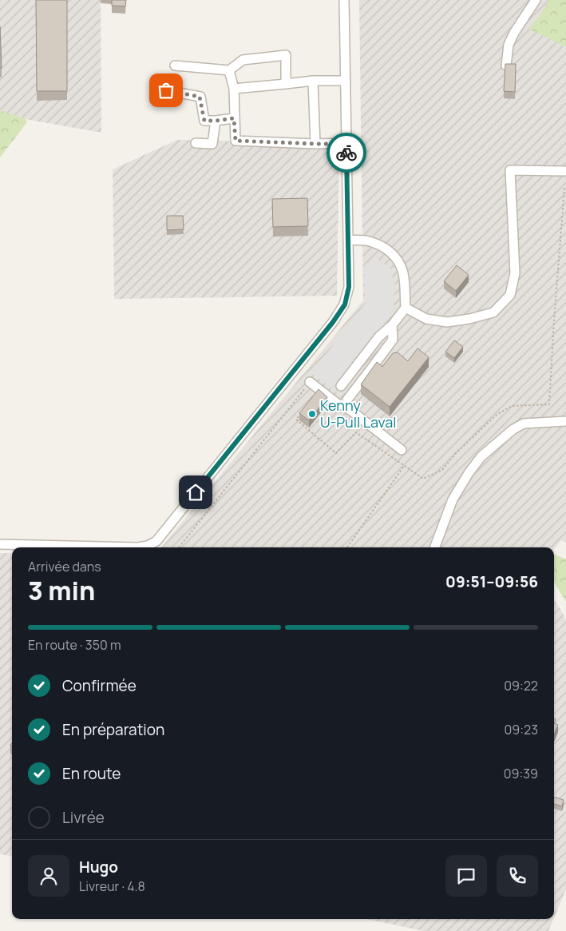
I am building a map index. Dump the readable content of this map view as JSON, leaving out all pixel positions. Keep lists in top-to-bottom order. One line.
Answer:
{"places":["Kenny U-Pull Laval"],"page":{"heading":["3 min","Arrivée dans","09:51–09:56"],"panel":["Hugo","Livreur · 4.8"],"bar":"En route · 350 m","list":[["Confirmée","09:22"],["En préparation","09:23"],["En route","09:39"],"Livrée"]}}
